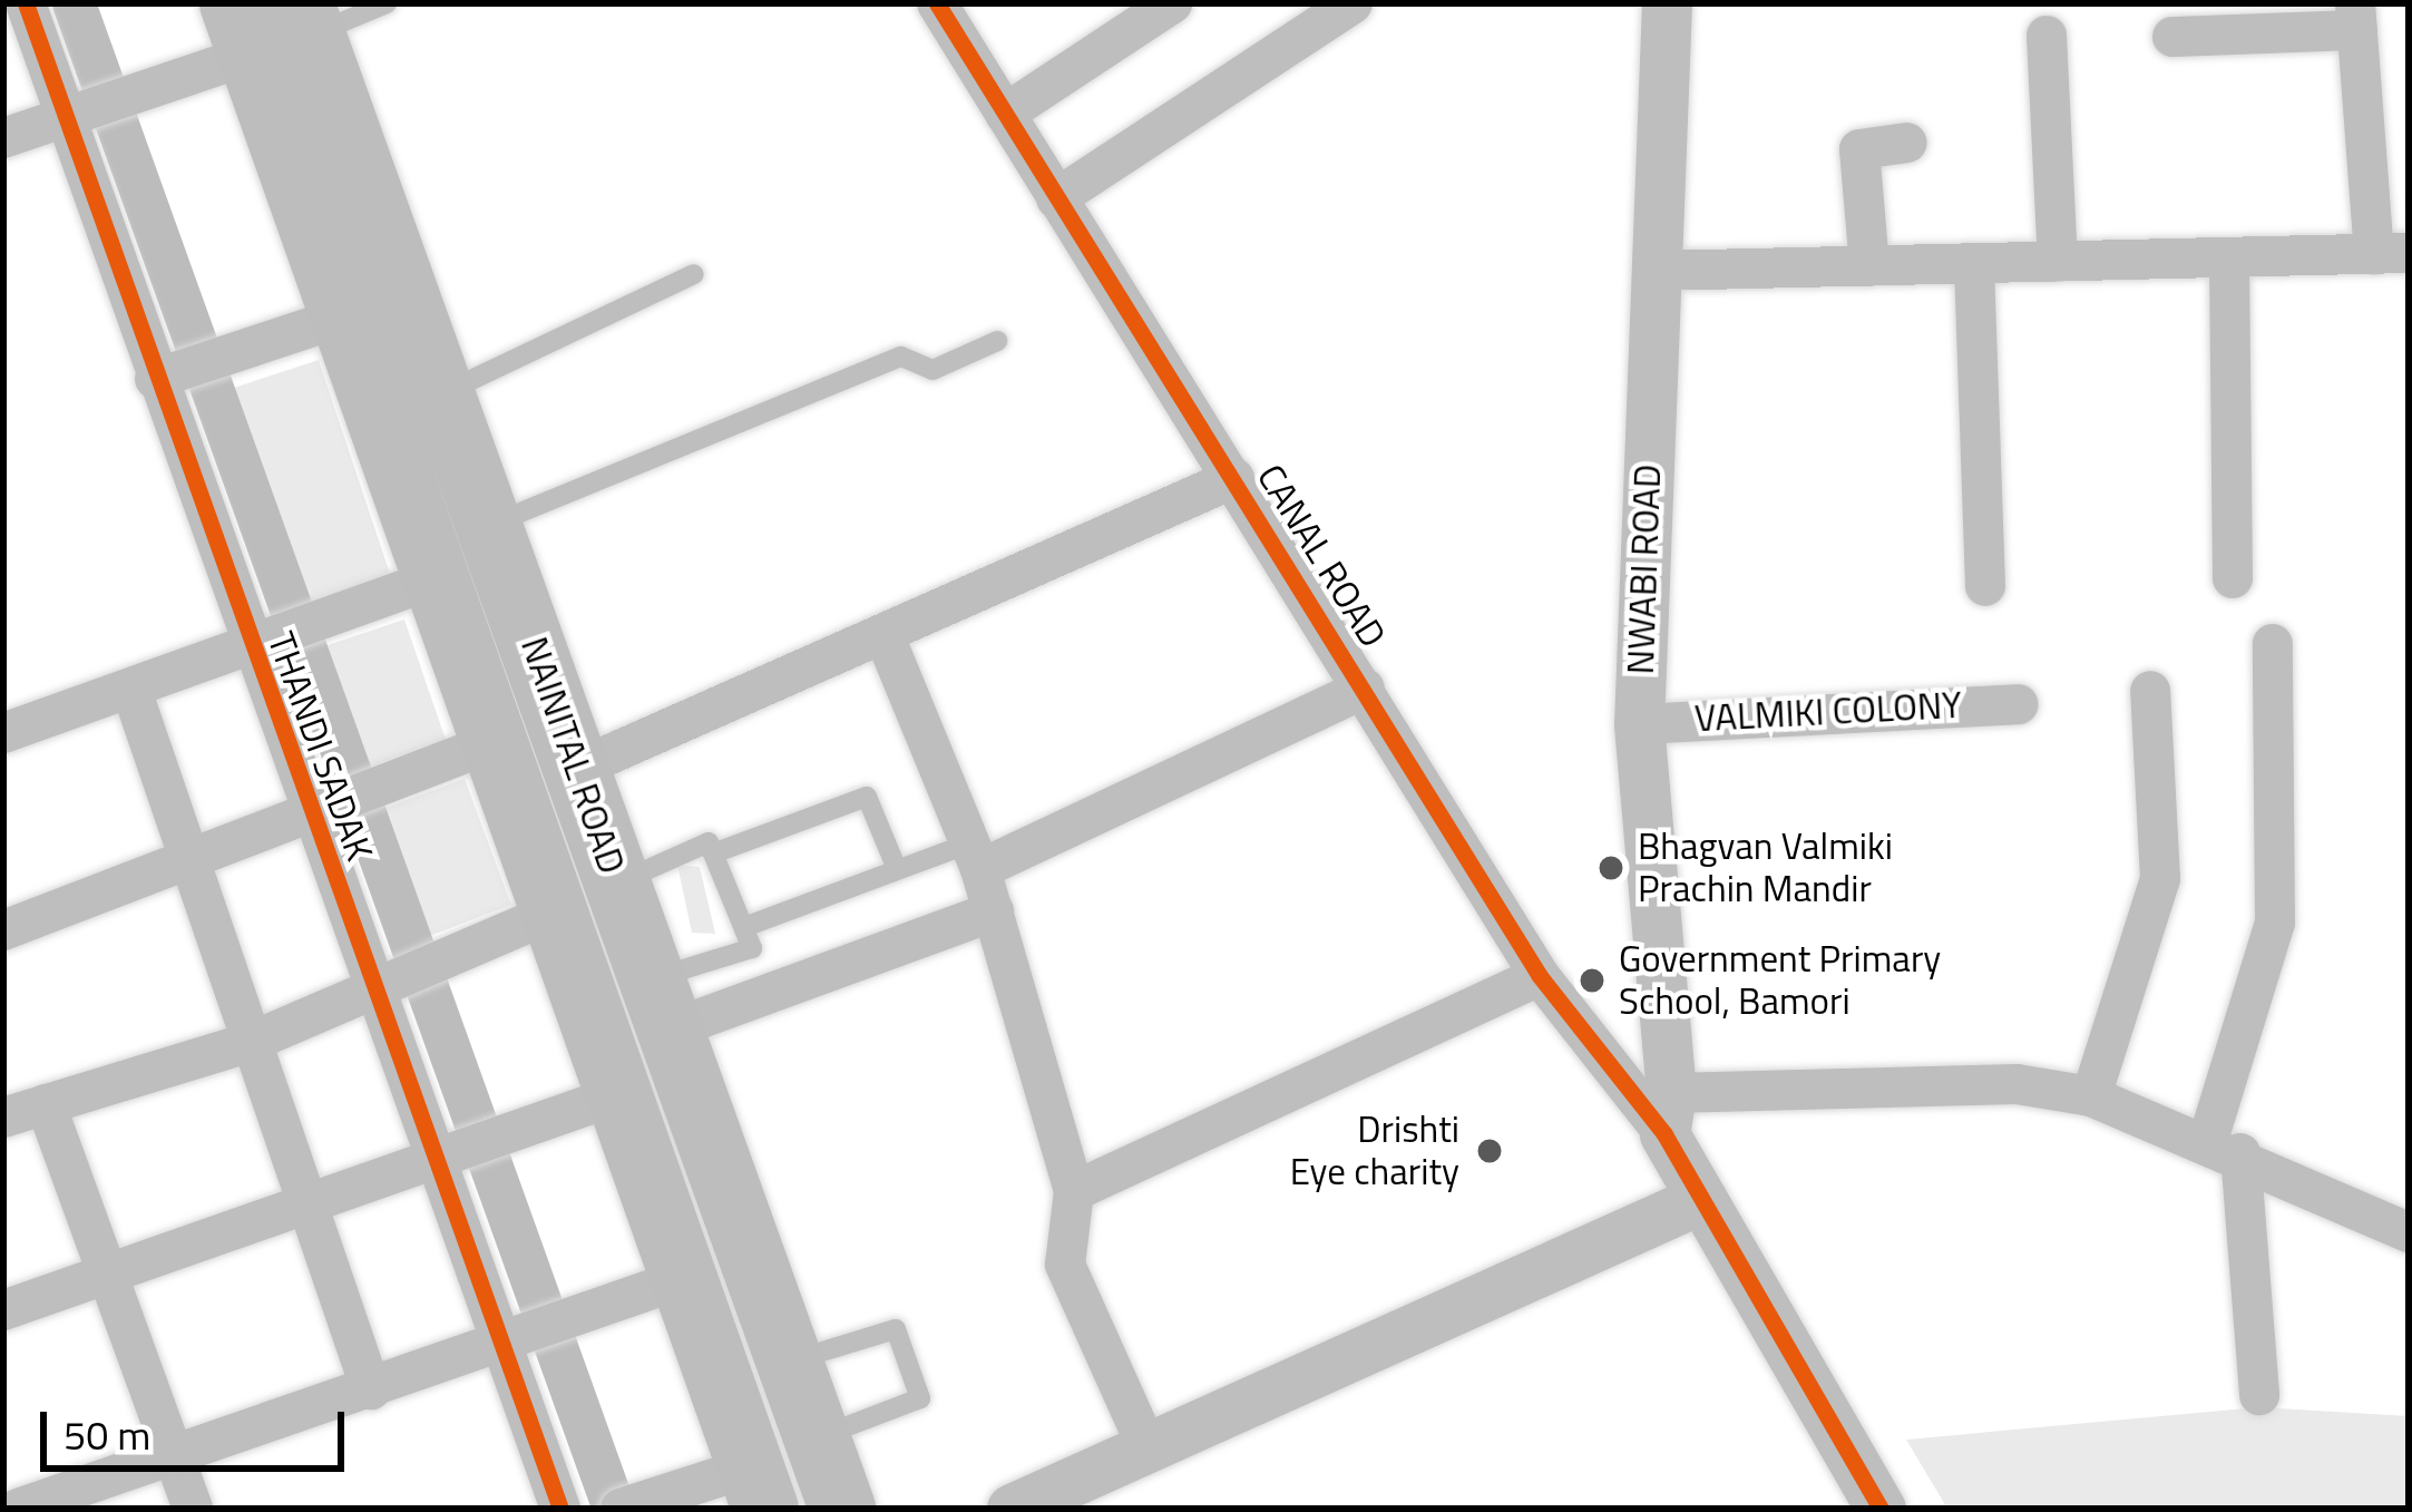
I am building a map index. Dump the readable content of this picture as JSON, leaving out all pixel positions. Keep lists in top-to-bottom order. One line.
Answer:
{"streets":{"highway":["NAINITAL ROAD"],"street":["CANAL ROAD","NWABI ROAD","VALMIKI COLONY","THANDI SADAK"]},"crossings":[["CANAL ROAD","NWABI ROAD"],["NWABI ROAD","VALMIKI COLONY"]],"places":["Bhagvan Valmiki Prachin Mandir","Government Primary School, Bamori","Drishti Eye charity"],"scale_bar":"50 m"}
